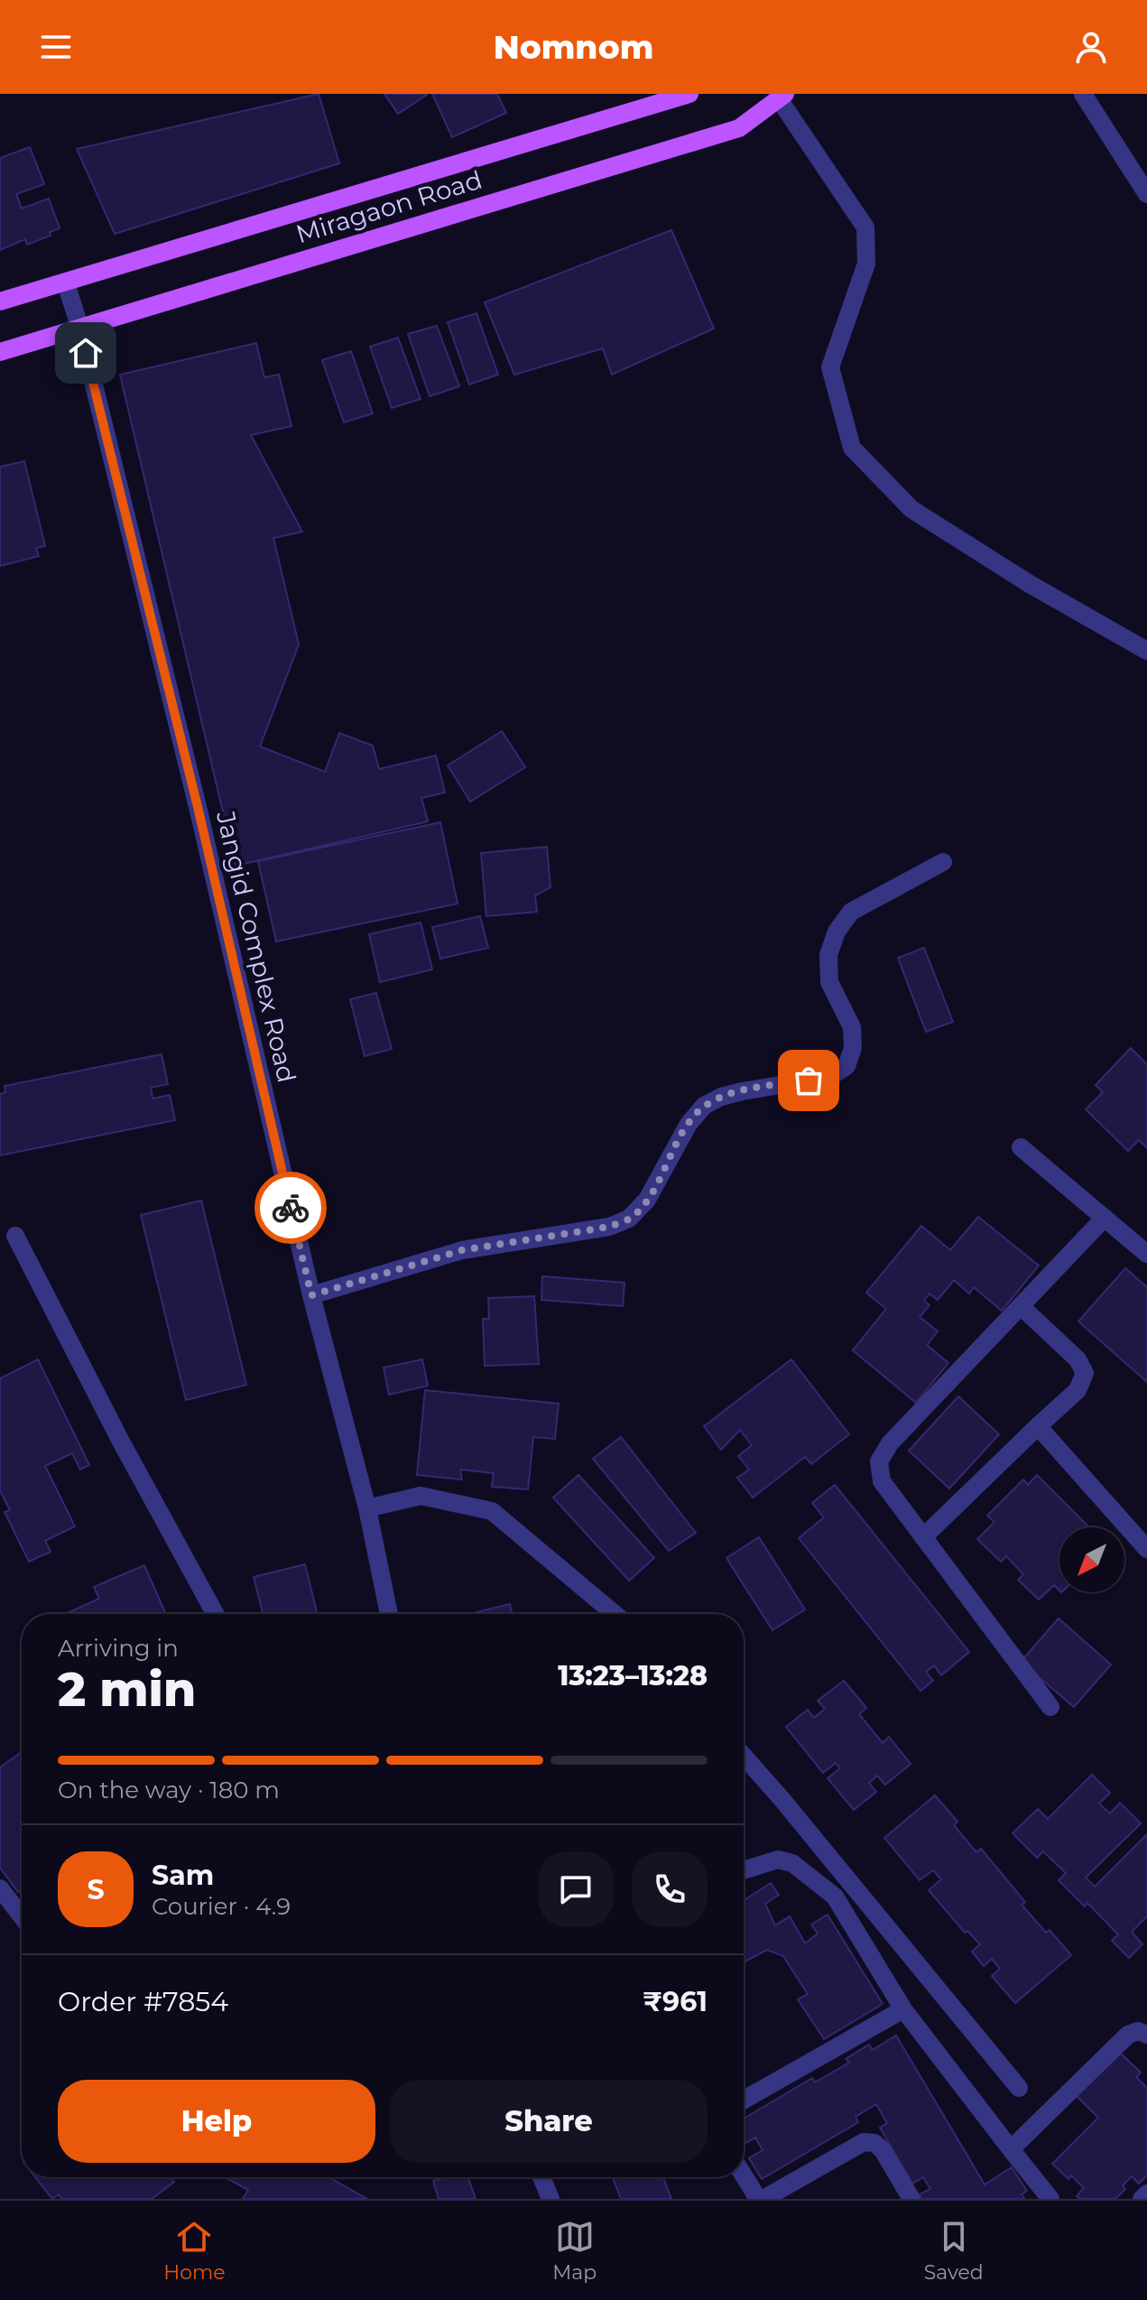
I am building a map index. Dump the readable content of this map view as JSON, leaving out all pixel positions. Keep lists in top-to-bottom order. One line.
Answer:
{"streets":{"main road":["Miragaon Road"],"street":["Jangid Complex Road"]},"crossings":[["Miragaon Road","Jangid Complex Road"]],"north":"bottom left","page":{"header":"Nomnom","heading":["2 min","Arriving in","13:23–13:28"],"panel":["Sam","Courier · 4.9","Order #7854","₹961"],"bar":"On the way · 180 m","round":"S","buttons":["Help","Share"],"tabs":["Home","Map","Saved"]}}
